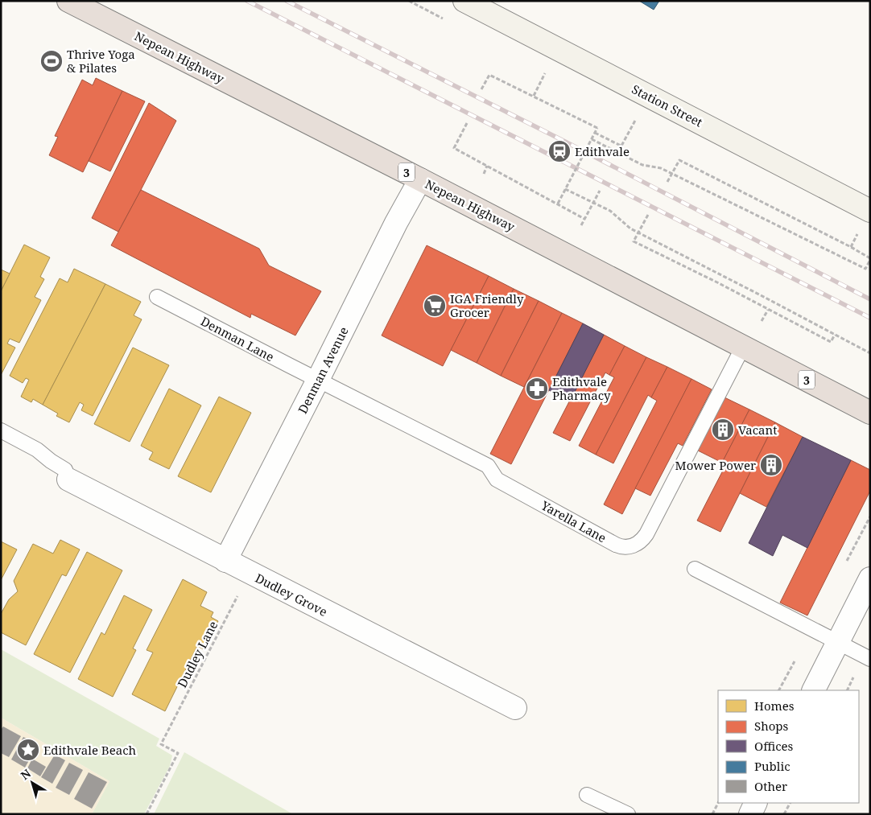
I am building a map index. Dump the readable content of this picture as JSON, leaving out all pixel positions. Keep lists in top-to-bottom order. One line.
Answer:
{"streets":{"highway":["Nepean Highway","3"],"street":["Station Street","Denman Avenue","Dudley Grove"],"lane":["Denman Lane","Yarella Lane"],"path":["Dudley Lane"]},"crossings":[["Nepean Highway","Denman Avenue"],["Nepean Highway","Yarella Lane"],["Denman Lane","Denman Avenue"],["Denman Lane","Yarella Lane"],["Denman Avenue","Yarella Lane"],["Denman Avenue","Dudley Grove"],["Dudley Grove","Dudley Lane"]],"places":{"sports":["Thrive Yoga & Pilates"],"station":["Edithvale"],"supermarket":["IGA Friendly Grocer"],"pharmacy":["Edithvale Pharmacy"],"building":["Vacant","Mower Power"],"place":["Edithvale Beach"]},"legend":["Homes","Shops","Offices","Public","Other"],"north":"top left"}
